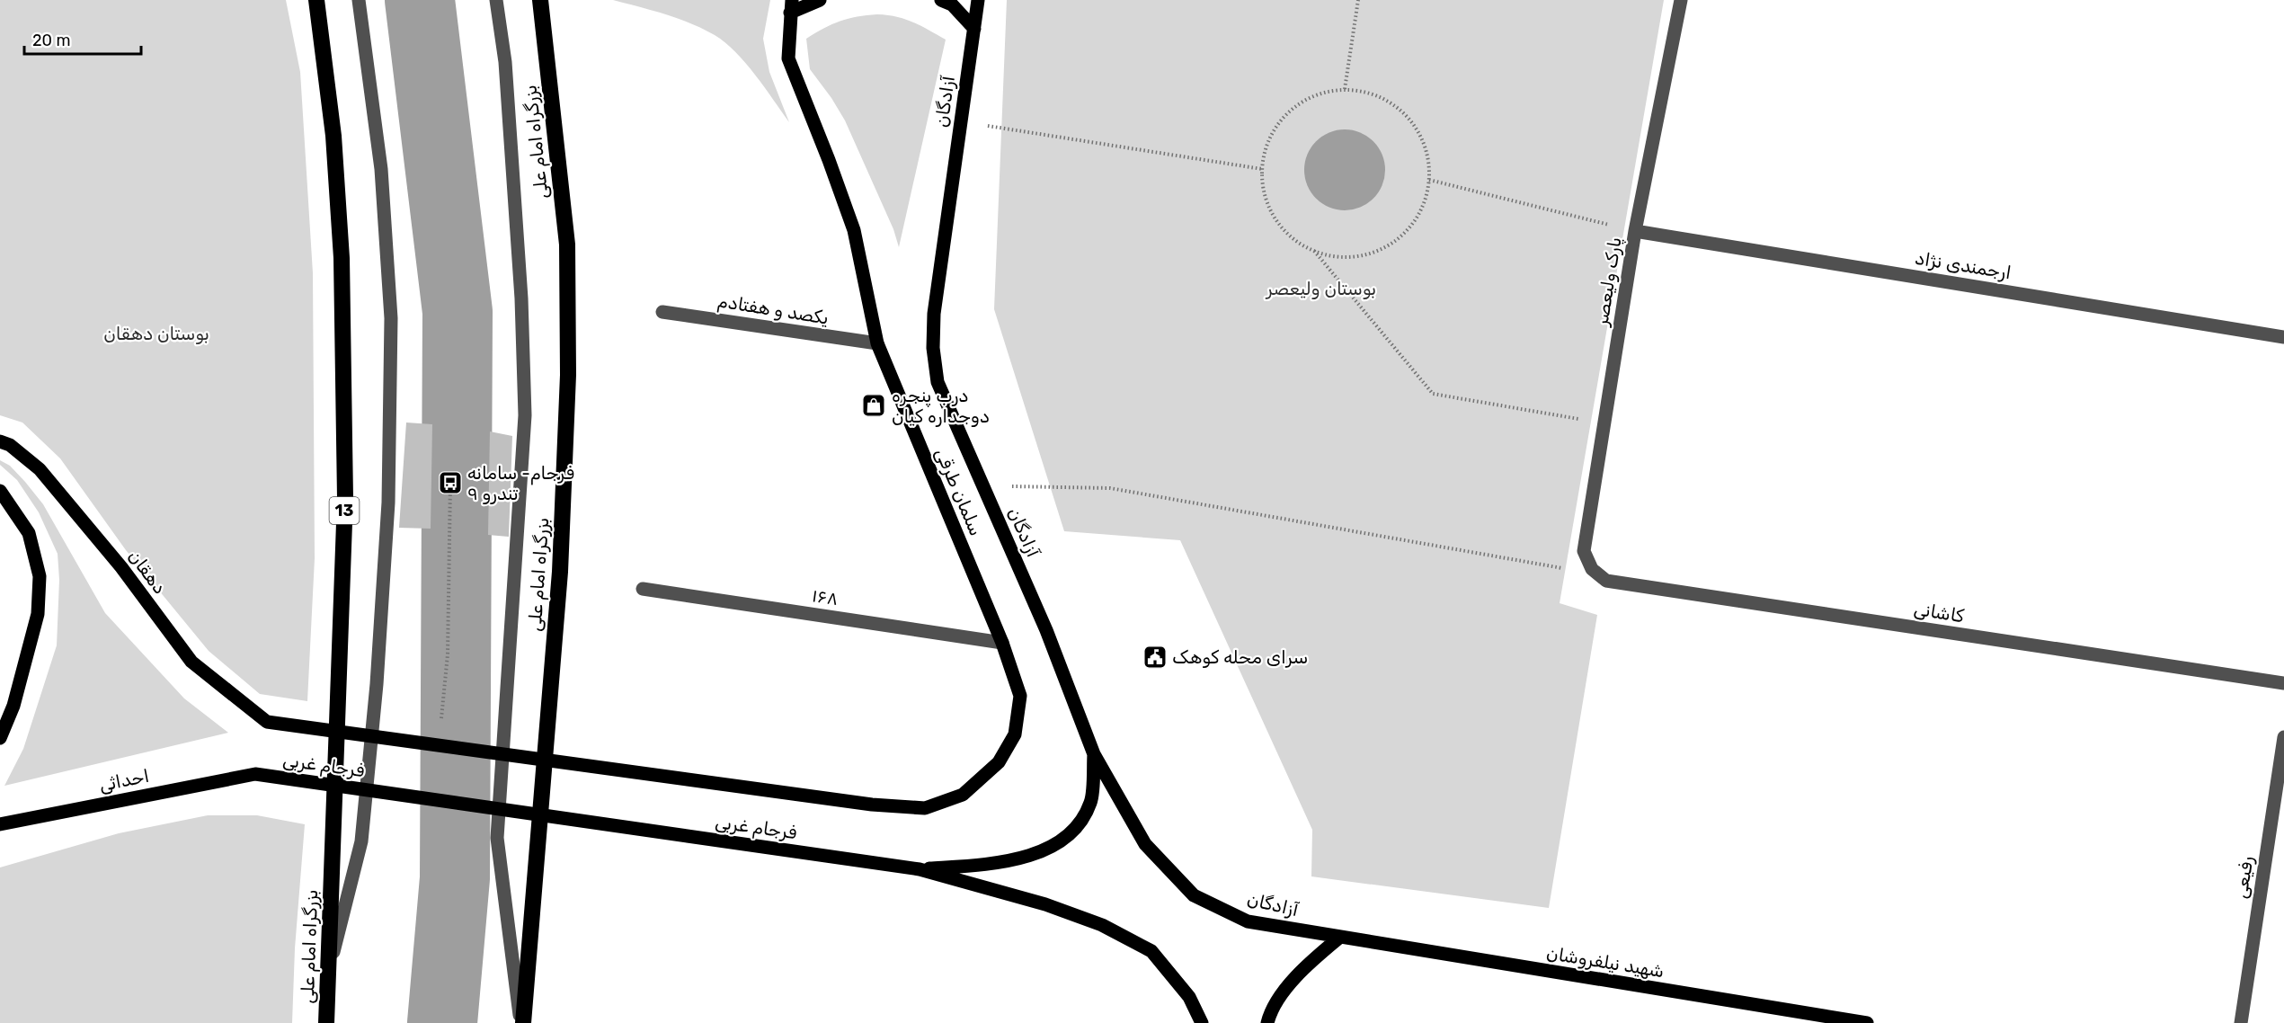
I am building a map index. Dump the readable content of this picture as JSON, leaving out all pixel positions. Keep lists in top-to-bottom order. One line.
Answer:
{"streets":{"highway":["بزرگراه امام علی","13"],"main road":["آزادگان","سلمان طرقی","دهقان","فرجام غربی","احداثی","شهید نیلفروشان"],"street":["ارجمندی نژاد","پارک ولیعصر","یکصد و هفتادم","۱۶۸","کاشانی","رفیعی"]},"crossings":[["آزادگان","شهید نیلفروشان"],["ارجمندی نژاد","پارک ولیعصر"],["پارک ولیعصر","کاشانی"],["یکصد و هفتادم","سلمان طرقی"],["سلمان طرقی","۱۶۸"],["سلمان طرقی","فرجام غربی"],["دهقان","فرجام غربی"],["فرجام غربی","احداثی"]],"parks":["بوستان ولیعصر","بوستان دهقان"],"places":{"shop":["درب پنجره دوجداره کیان"],"bus stop":["فرجام- سامانه ۹ تندرو"],"public building":["سرای محله کوهک"]},"scale_bar":"20 m"}
